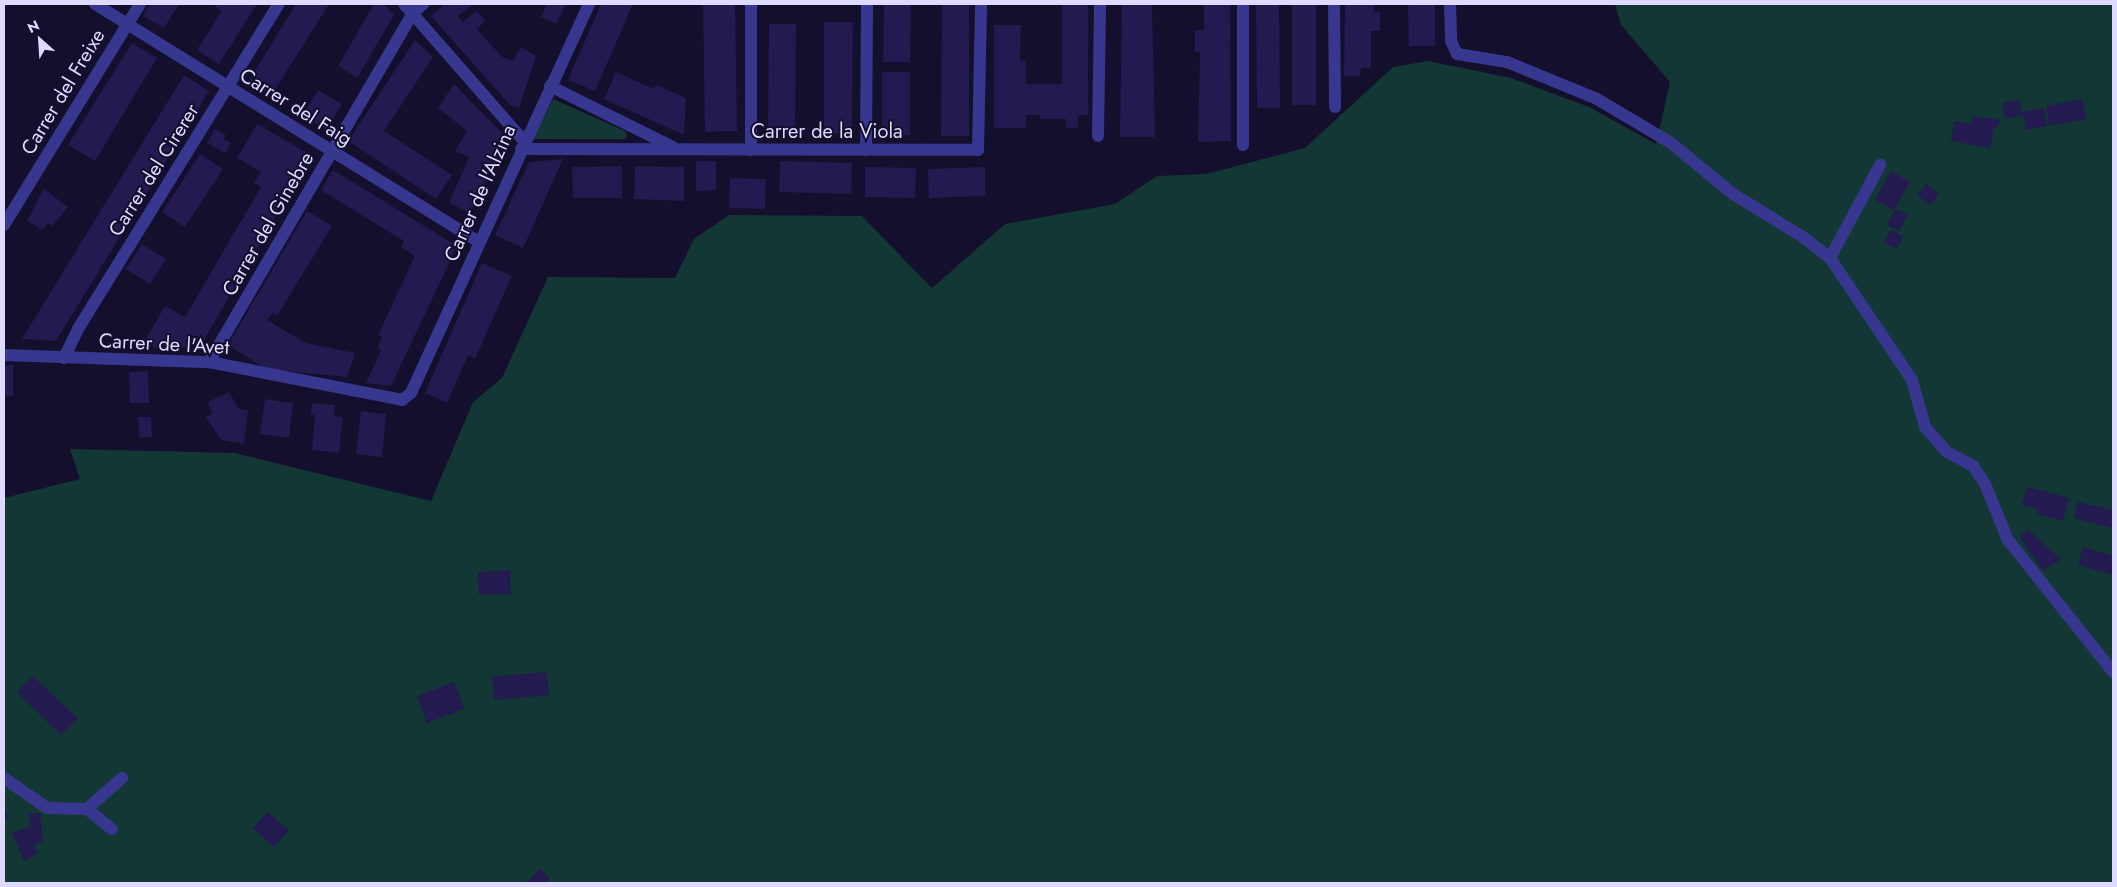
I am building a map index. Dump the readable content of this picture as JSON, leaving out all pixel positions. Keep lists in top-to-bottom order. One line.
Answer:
{"streets":{"street":["Carrer del Freixe","Carrer del Faig","Carrer de la Viola","Carrer del Cirerer","Carrer de l'Alzina","Carrer del Ginebre","Carrer de l'Avet"]},"crossings":[["Carrer del Freixe","Carrer del Faig"],["Carrer del Faig","Carrer del Cirerer"],["Carrer del Faig","Carrer de l'Alzina"],["Carrer del Faig","Carrer del Ginebre"],["Carrer de la Viola","Carrer de l'Alzina"],["Carrer del Cirerer","Carrer de l'Avet"],["Carrer de l'Alzina","Carrer de l'Avet"],["Carrer del Ginebre","Carrer de l'Avet"]],"north":"top left"}
